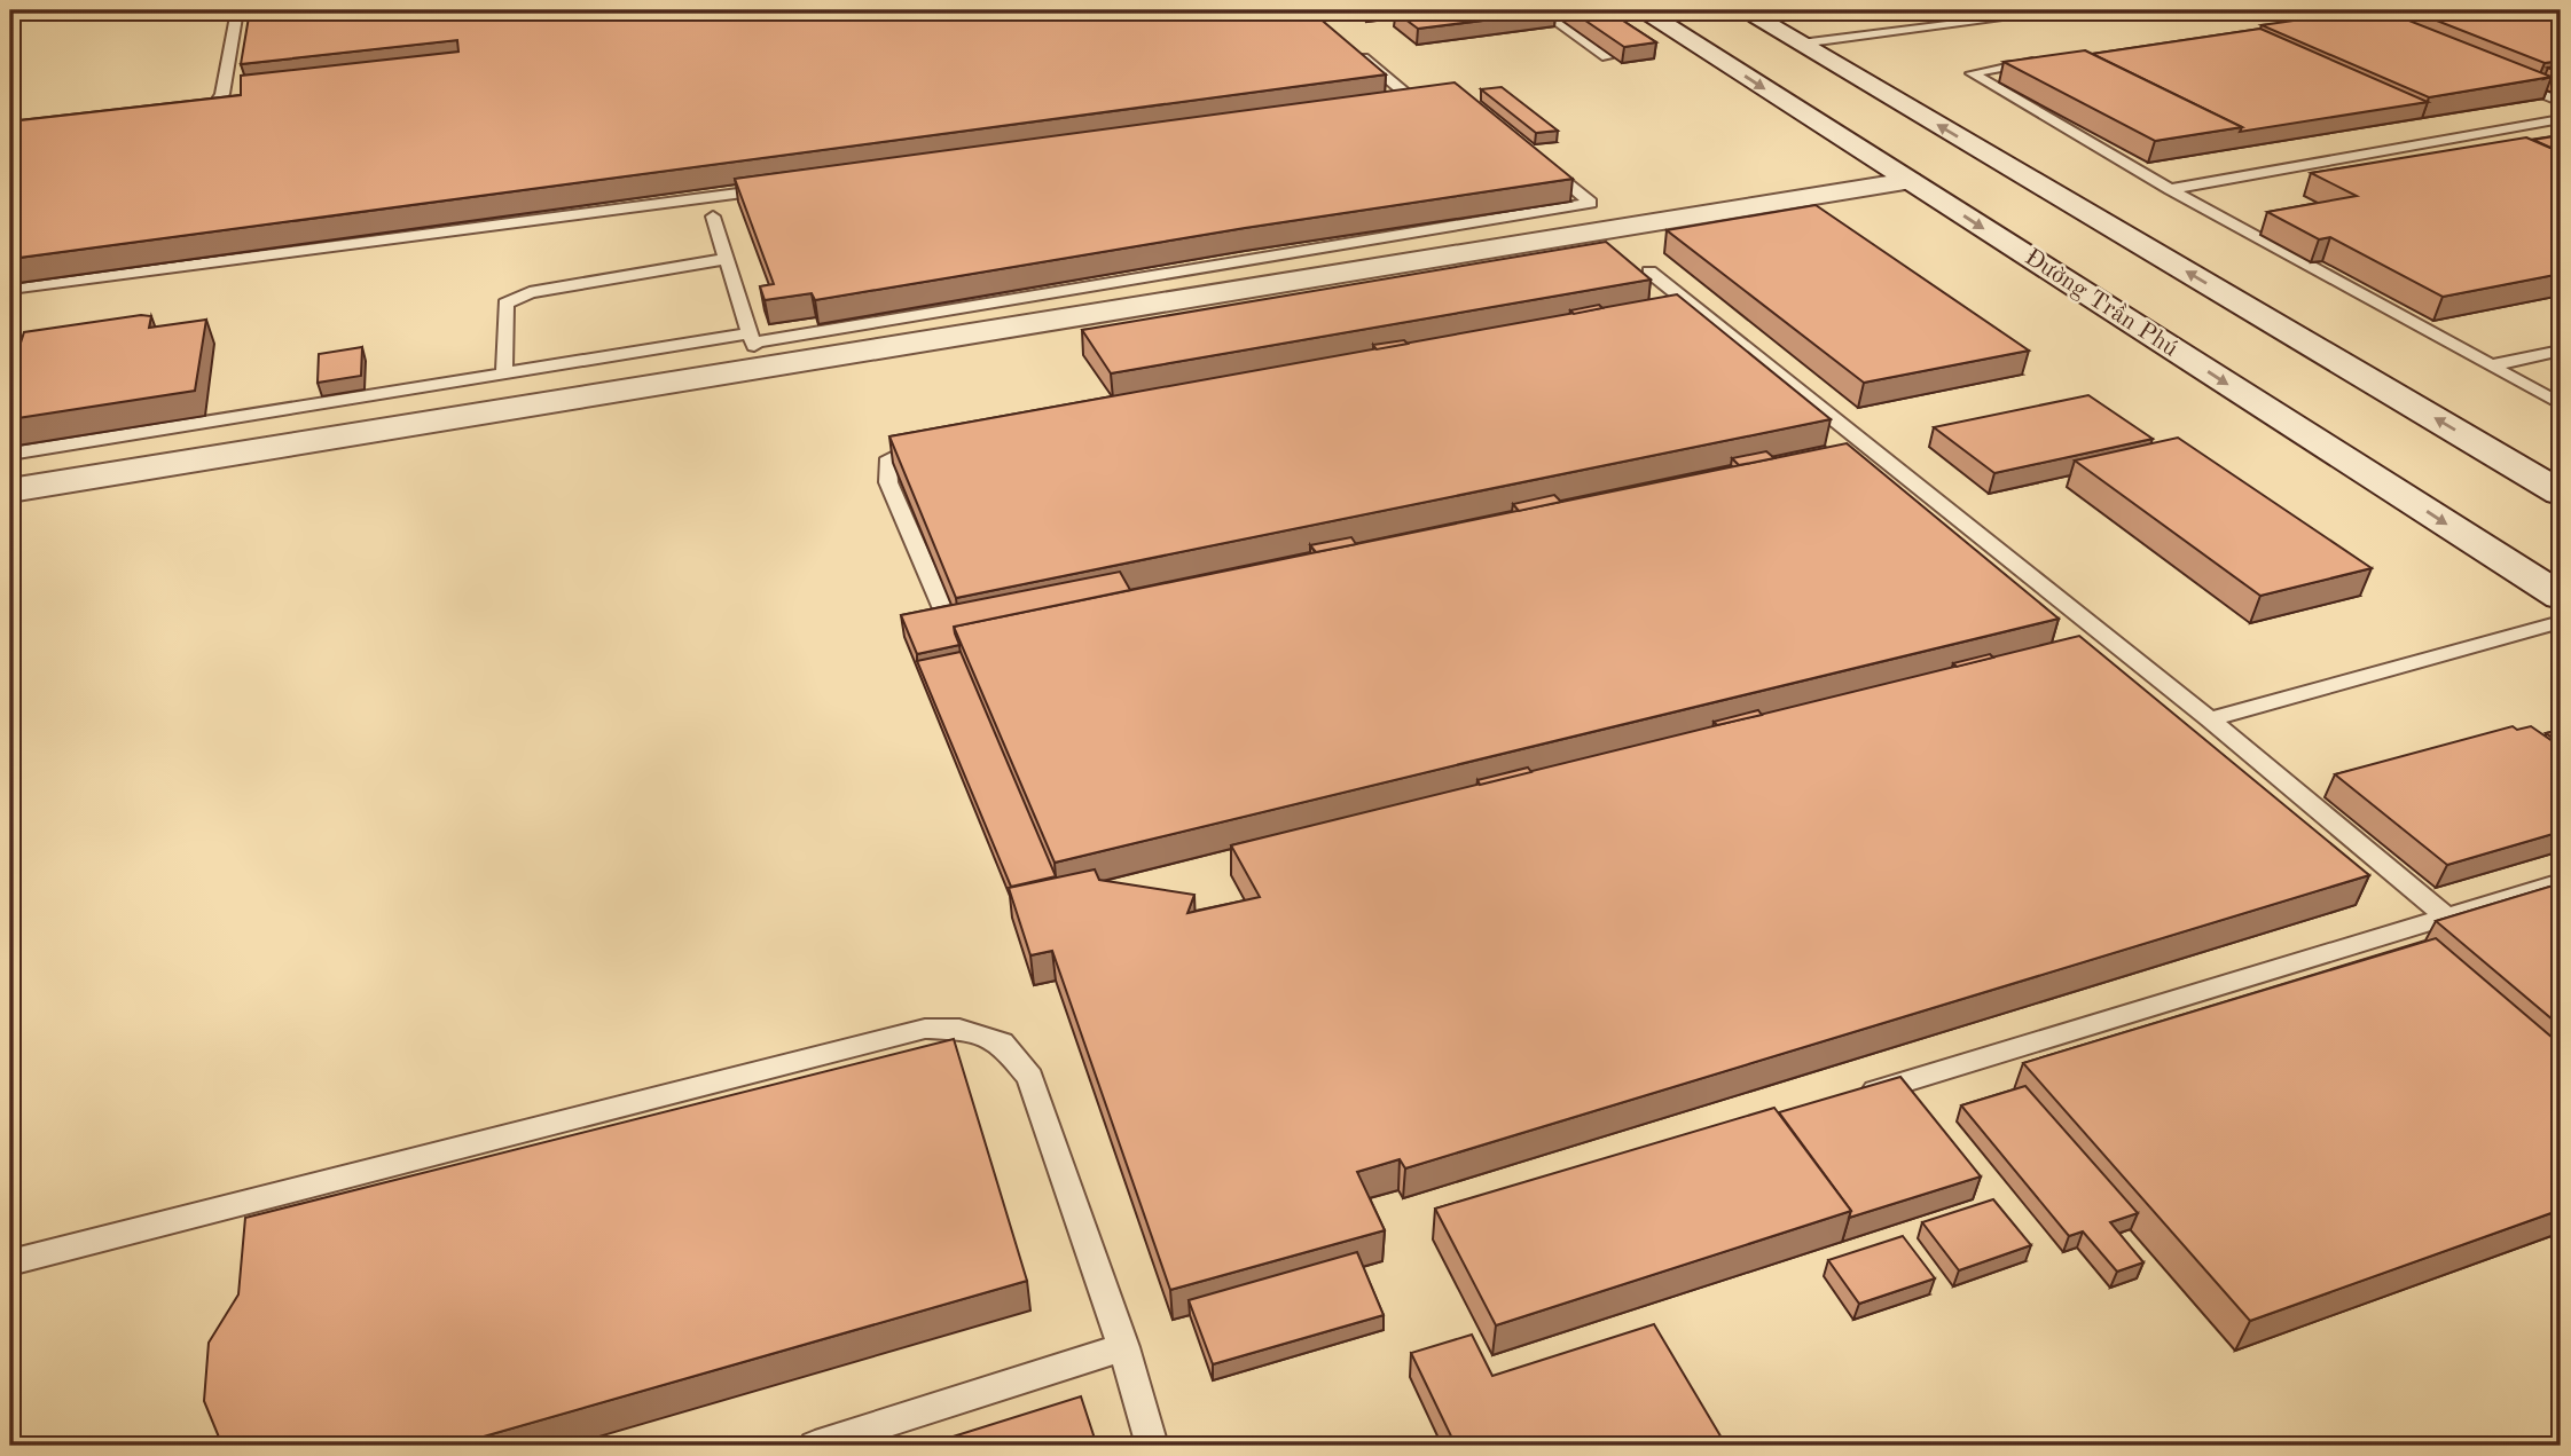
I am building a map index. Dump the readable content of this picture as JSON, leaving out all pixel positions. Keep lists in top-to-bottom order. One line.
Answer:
{"streets":{"main road":["Đường Trần Phú"]}}
